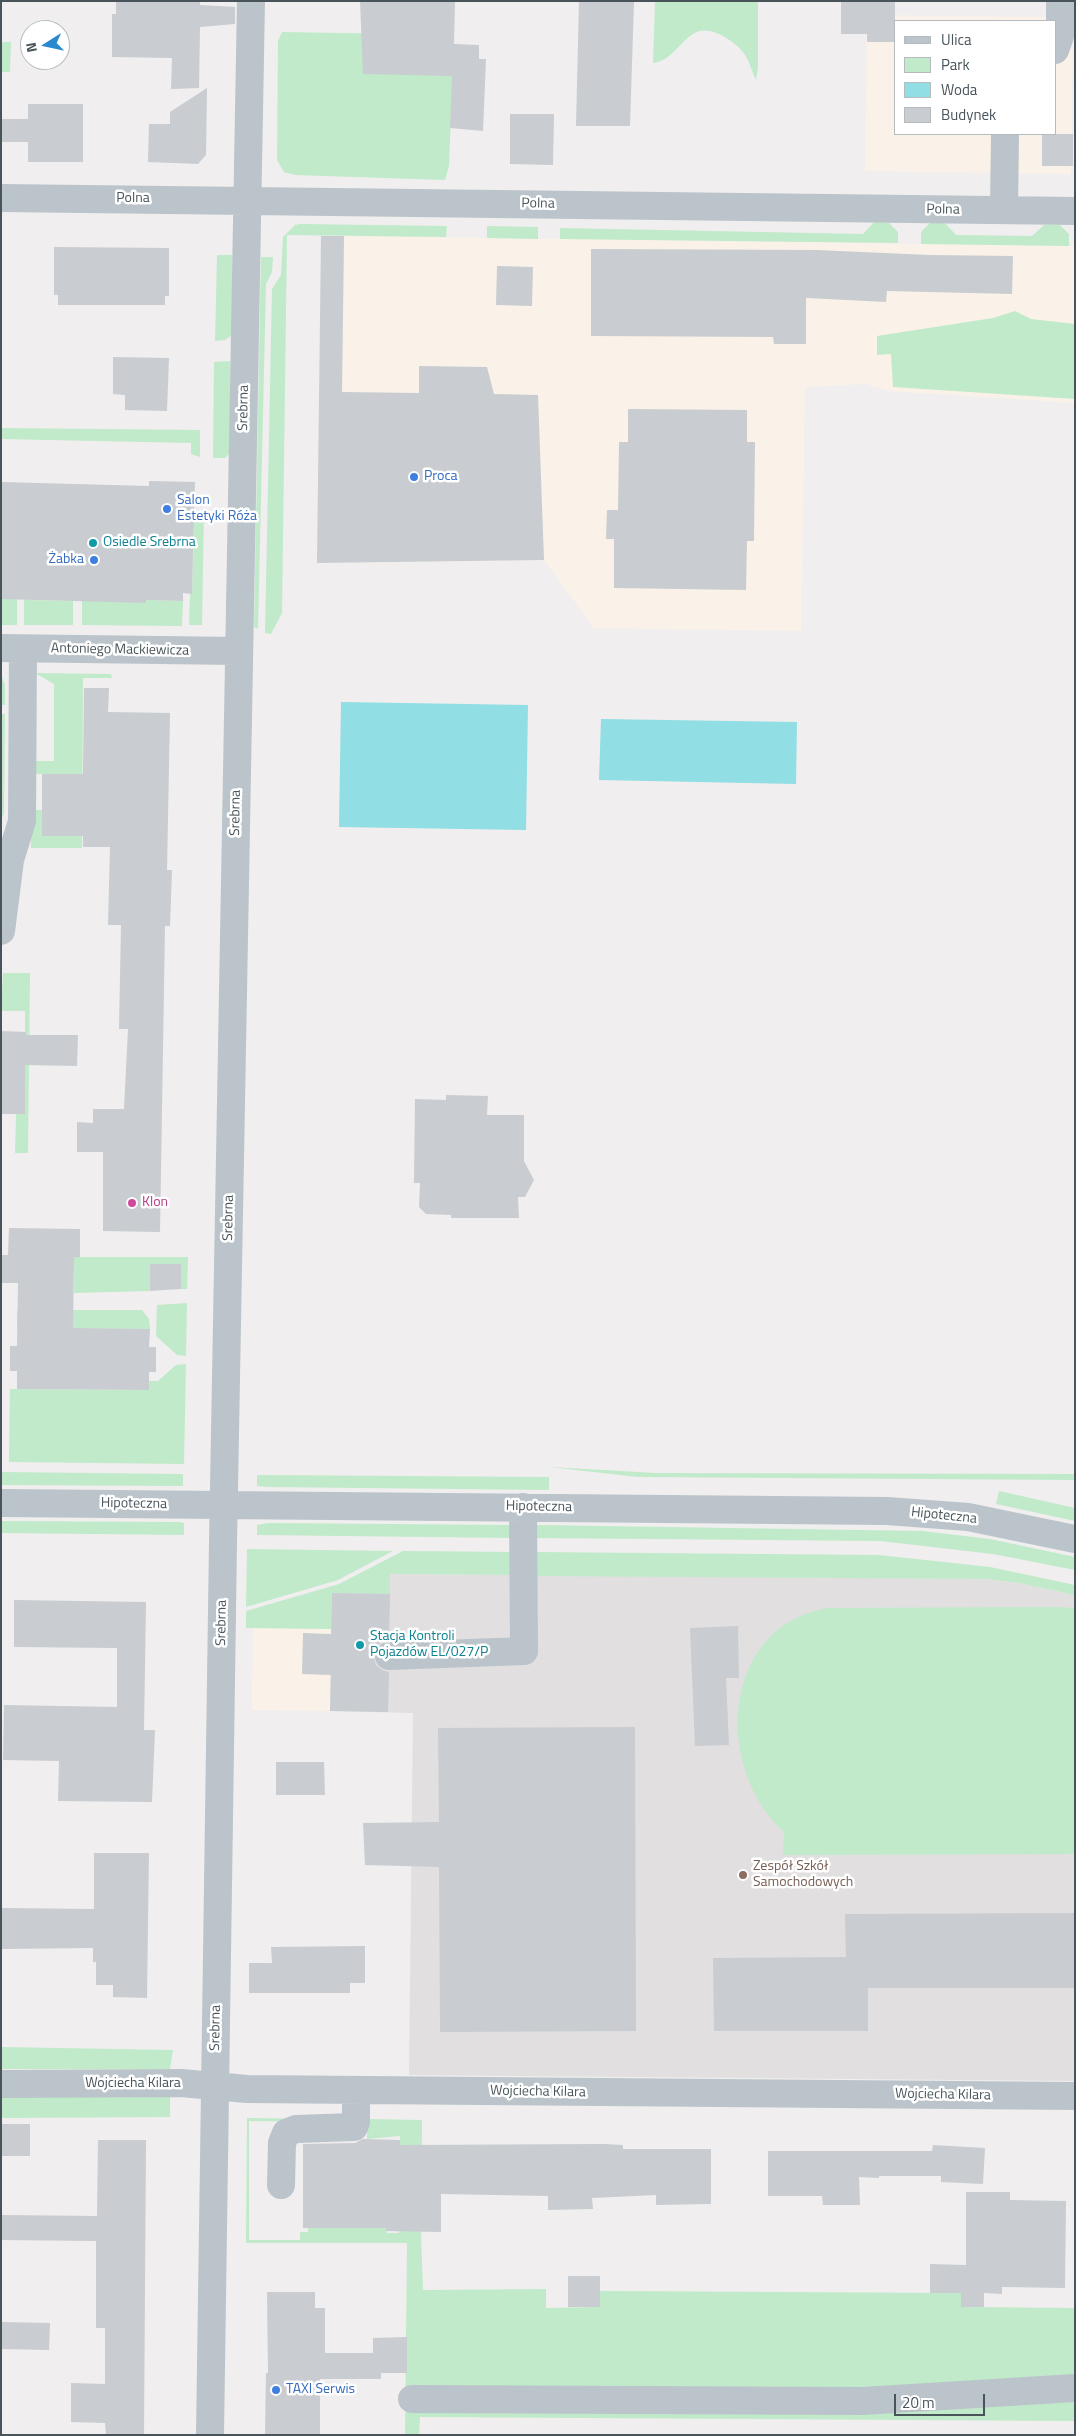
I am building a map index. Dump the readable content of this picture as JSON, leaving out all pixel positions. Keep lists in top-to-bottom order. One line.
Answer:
{"streets":{"street":["Polna","Srebrna","Antoniego Mackiewicza","Hipoteczna","Wojciecha Kilara"]},"crossings":[["Polna","Srebrna"],["Srebrna","Antoniego Mackiewicza"],["Srebrna","Hipoteczna"],["Srebrna","Wojciecha Kilara"]],"places":["Proca","Salon Estetyki Róża","Osiedle Srebrna","Żabka","Klon","Stacja Kontroli Pojazdów EL/027/P","Zespół Szkół Samochodowych","TAXI Serwis"],"legend":["Ulica","Park","Woda","Budynek"],"scale_bar":"20 m","north":"left"}
